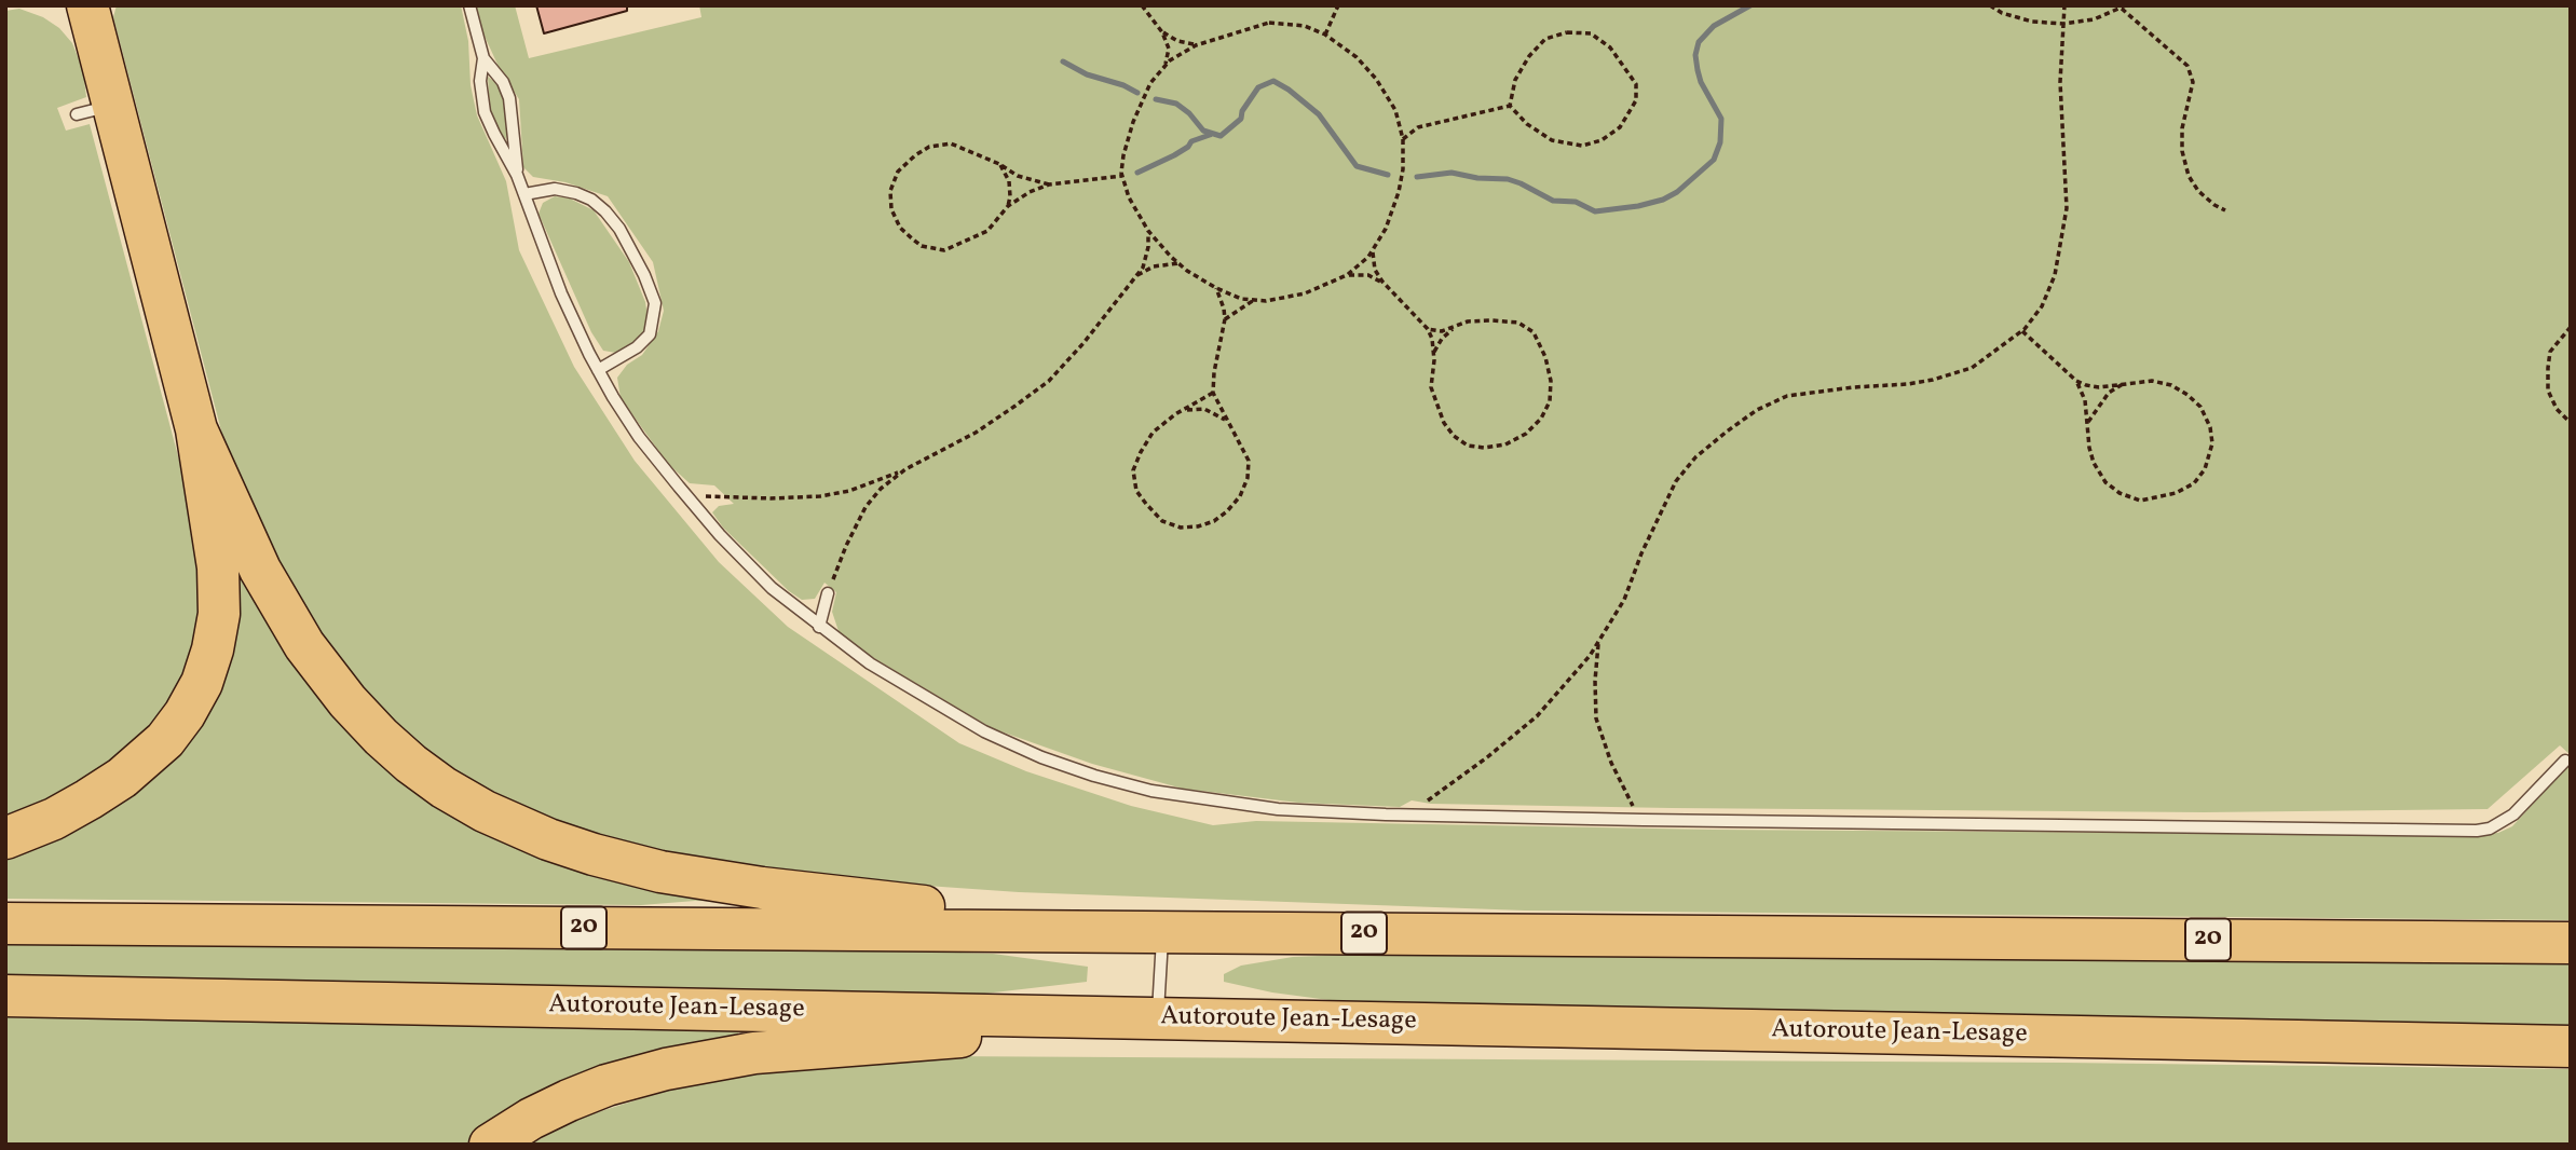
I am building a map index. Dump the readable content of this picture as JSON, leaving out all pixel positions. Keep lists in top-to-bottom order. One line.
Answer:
{"streets":{"highway":["20","Autoroute Jean-Lesage"]}}
